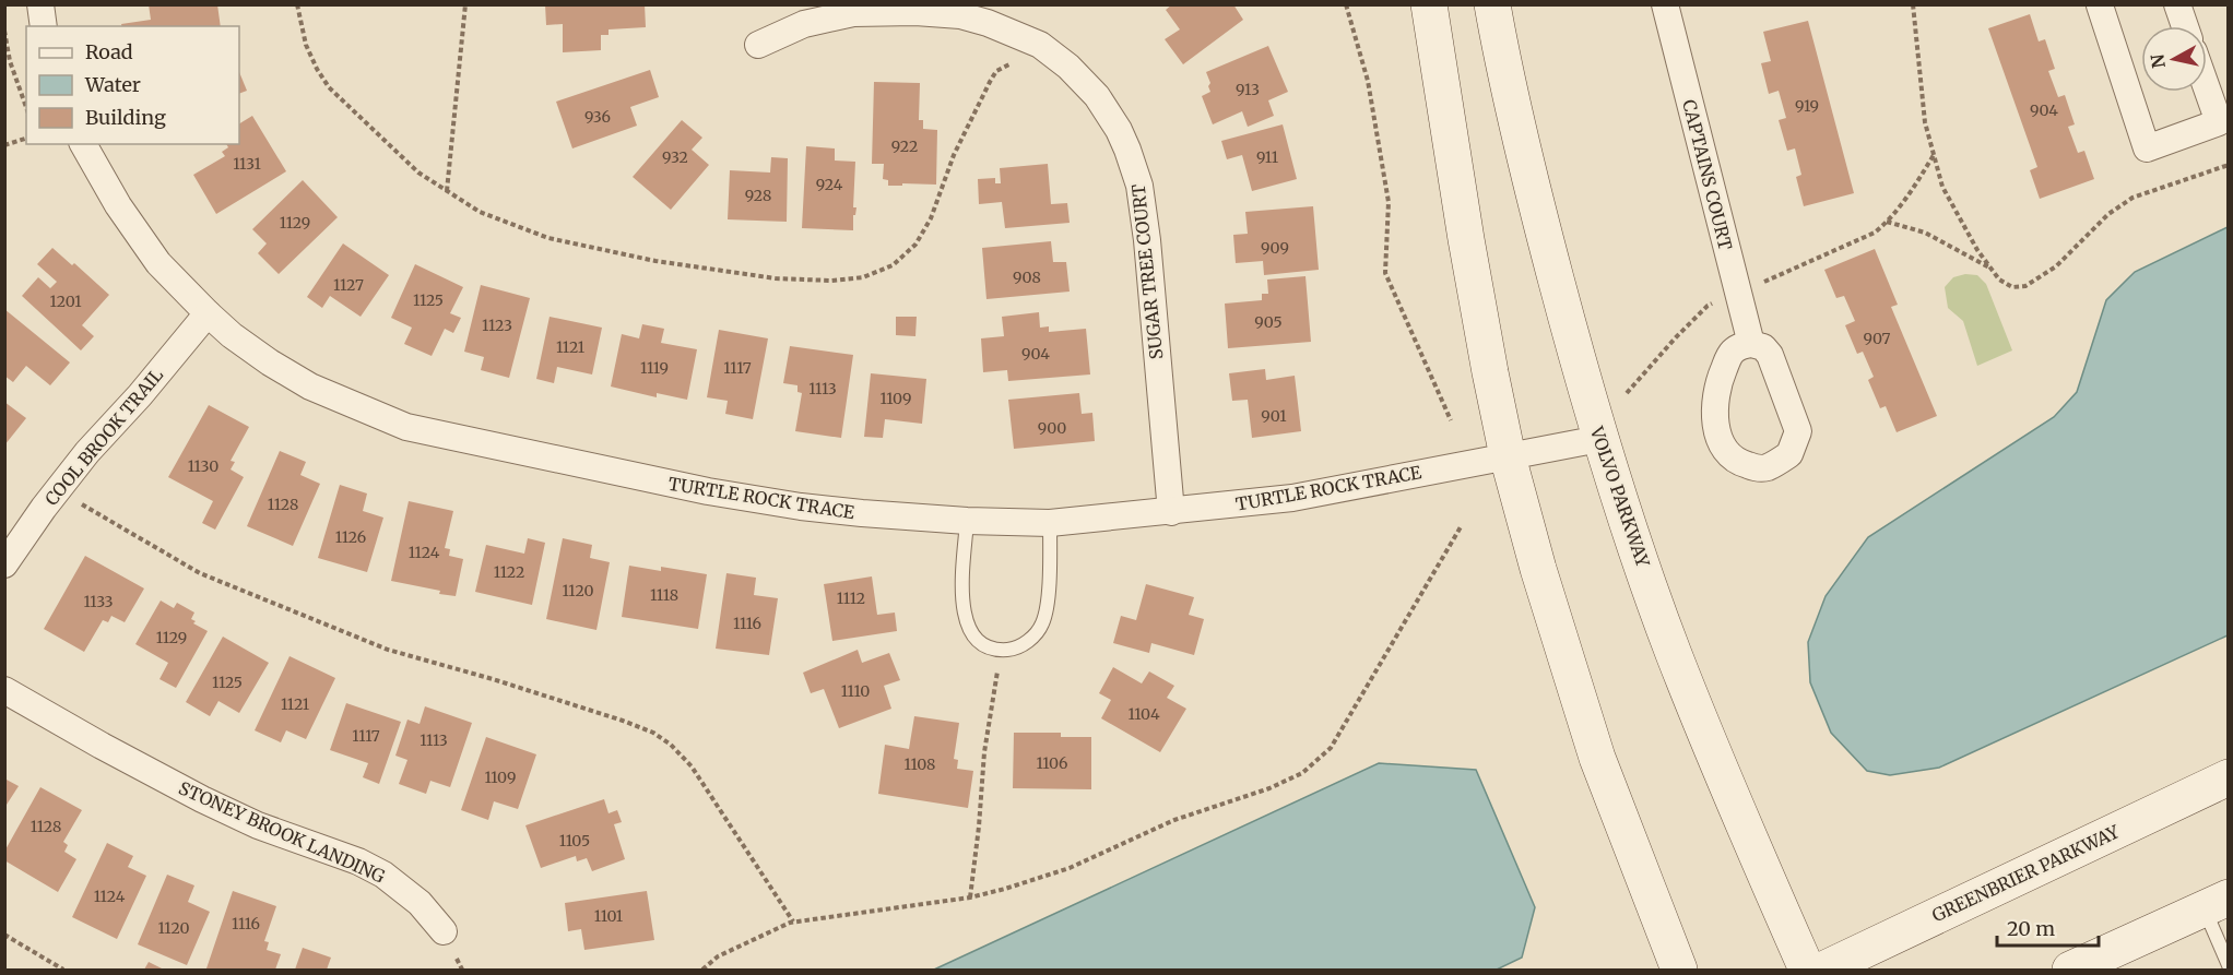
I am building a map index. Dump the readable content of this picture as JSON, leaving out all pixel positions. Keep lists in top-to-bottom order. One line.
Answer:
{"streets":{"main road":["VOLVO PARKWAY","GREENBRIER PARKWAY"],"street":["CAPTAINS COURT","SUGAR TREE COURT","COOL BROOK TRAIL","TURTLE ROCK TRACE","STONEY BROOK LANDING"]},"crossings":[["SUGAR TREE COURT","TURTLE ROCK TRACE"],["COOL BROOK TRAIL","TURTLE ROCK TRACE"],["TURTLE ROCK TRACE","VOLVO PARKWAY"]],"house_numbers":["913","919","904","936","922","932","911","1131","924","928","1129","909","908","1127","1125","1201","905","1123","907","1121","904","1119","1117","1113","1109","901","900","1130","1128","1126","1124","1122","1120","1118","1112","1133","1116","1129","1125","1110","1121","1104","1117","1113","1106","1108","1109","1128","1105","1124","1101","1116","1120"],"legend":["Road","Water","Building"],"scale_bar":"20 m","north":"left"}
